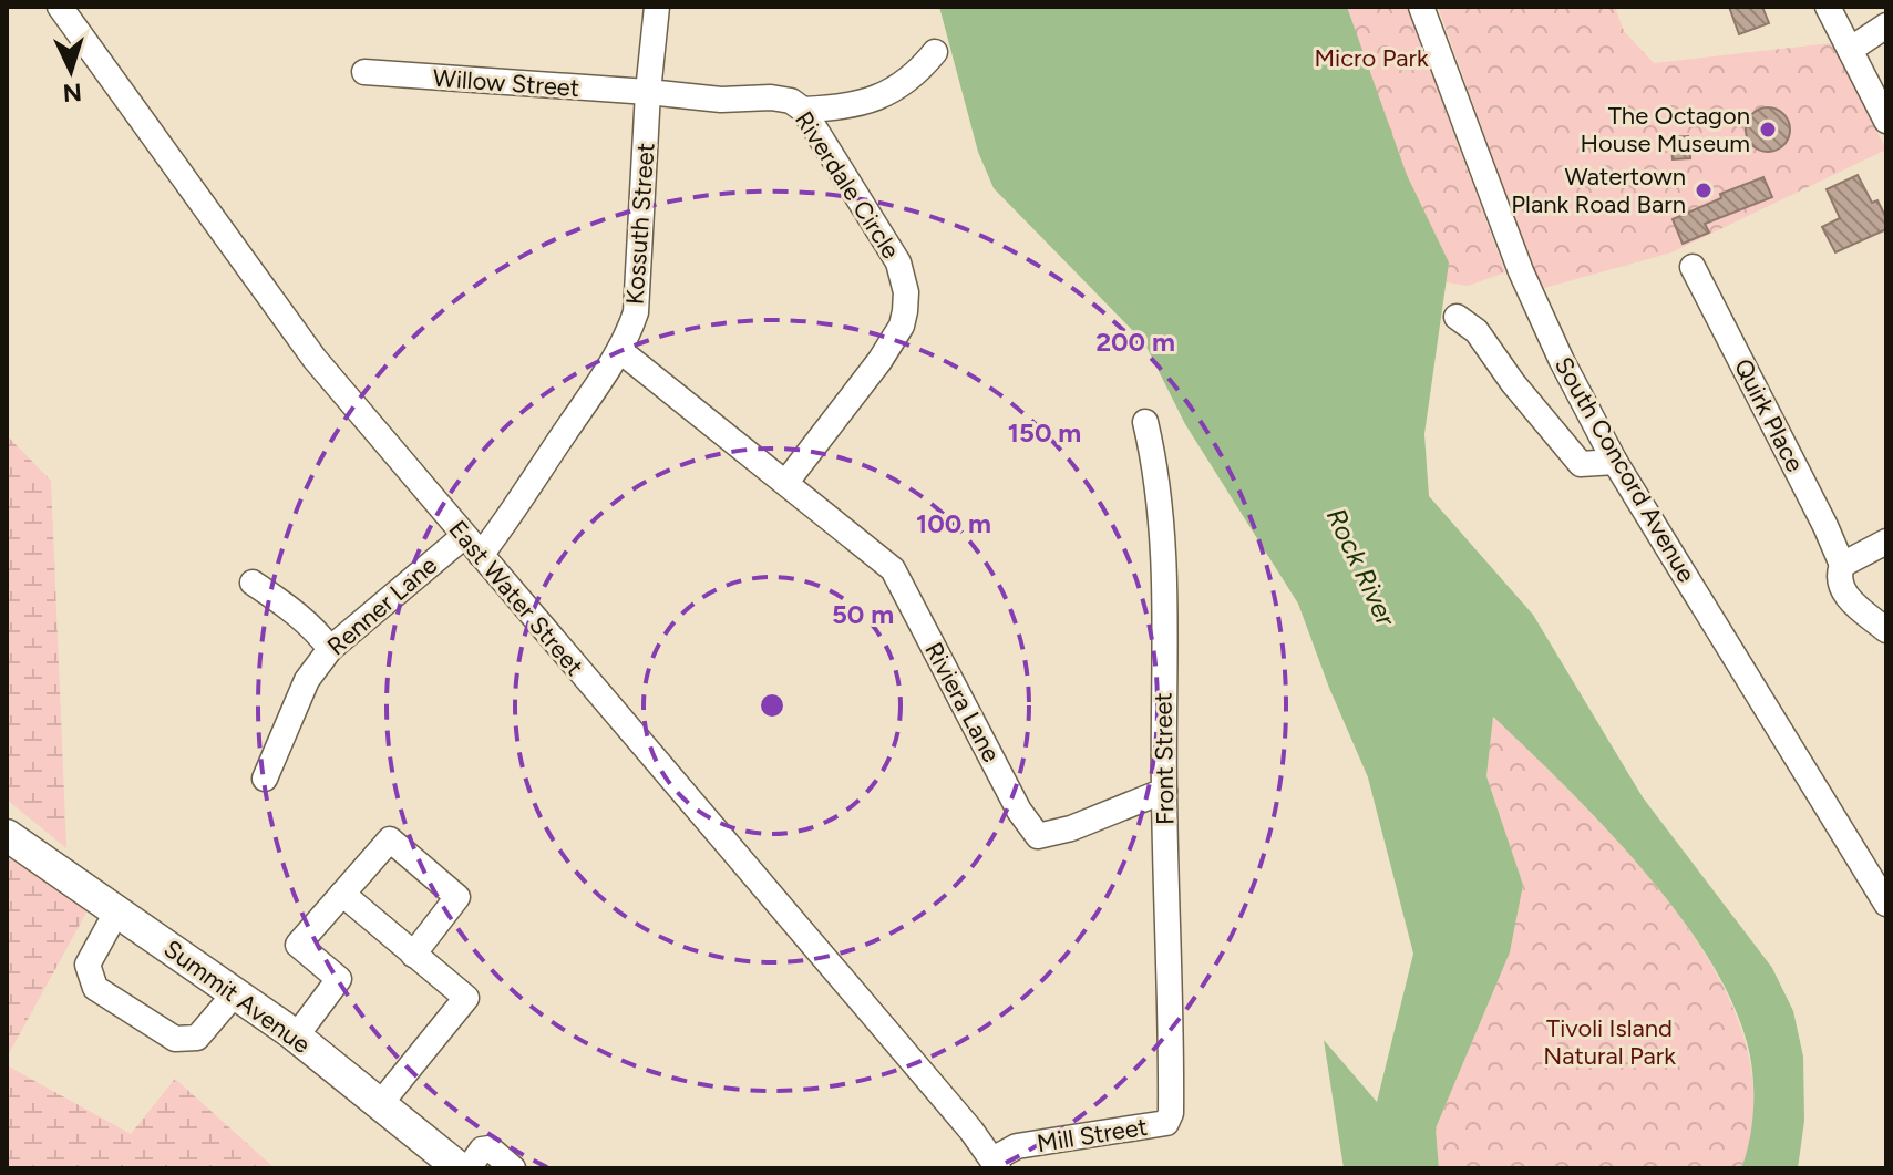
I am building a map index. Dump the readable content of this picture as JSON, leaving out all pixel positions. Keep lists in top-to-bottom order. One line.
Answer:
{"streets":{"main road":["Summit Avenue"],"street":["Willow Street","Riverdale Circle","Kossuth Street","Quirk Place","South Concord Avenue","East Water Street","Renner Lane","Riviera Lane","Front Street","Mill Street"]},"crossings":[["Willow Street","Riverdale Circle"],["Willow Street","Kossuth Street"],["Riverdale Circle","Kossuth Street"],["Riverdale Circle","Riviera Lane"],["Kossuth Street","East Water Street"],["Kossuth Street","Renner Lane"],["Kossuth Street","Riviera Lane"],["East Water Street","Renner Lane"],["East Water Street","Mill Street"],["Riviera Lane","Front Street"],["Front Street","Mill Street"]],"water":["Rock River"],"parks":["Micro Park","Tivoli Island Natural Park"],"places":["The Octagon House Museum","Watertown Plank Road Barn"],"north":"bottom","rings":["200 m","150 m","100 m","50 m"]}
